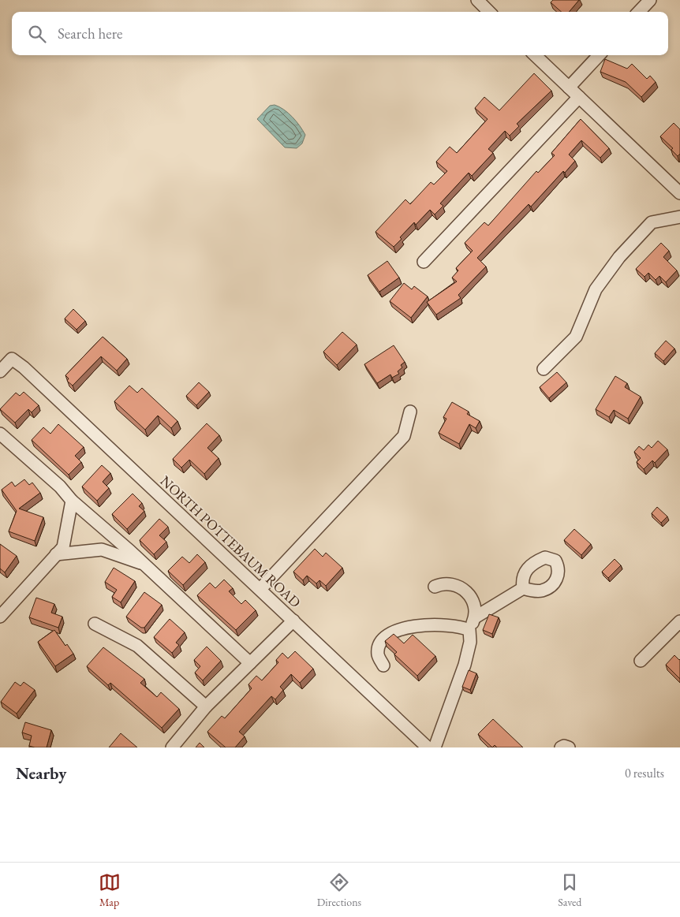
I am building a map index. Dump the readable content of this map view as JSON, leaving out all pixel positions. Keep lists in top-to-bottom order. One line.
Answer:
{"streets":{"street":["NORTH POTTEBAUM ROAD"]},"page":{"search":"Search here","heading":["Nearby","0 results"],"nav":["Map","Directions","Saved"]}}
